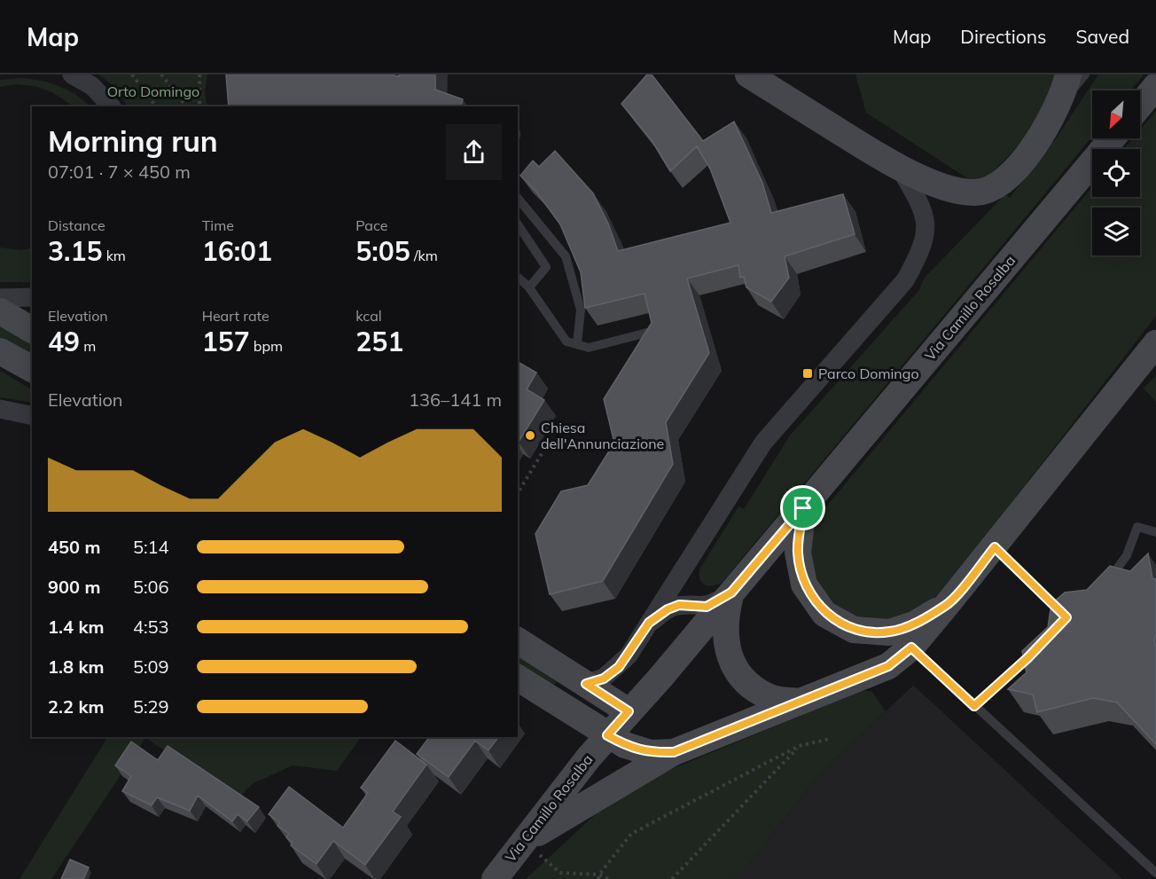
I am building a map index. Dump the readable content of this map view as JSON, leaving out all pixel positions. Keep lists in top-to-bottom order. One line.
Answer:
{"streets":{"street":["Via Camillo Rosalba"]},"parks":["Orto Domingo"],"places":{"transit":["Parco Domingo"],"other":["Chiesa dell'Annunciazione"]},"north":"bottom left","page":{"header":"Map","nav":["Map","Directions","Saved"],"heading":["Morning run","07:01 · 7 × 450 m"],"stats":[["Distance","3.15 km"],["Time","16:01"],["Pace","5:05 /km"],["Elevation","49 m"],["Heart rate","157 bpm"],["kcal","251"]],"chart":["Elevation","136–141 m"],"list":[{"name":"450 m","note":"5:14"},{"name":"900 m","note":"5:06"},{"name":"1.4 km","note":"4:53"},{"name":"1.8 km","note":"5:09"},{"name":"2.2 km","note":"5:29"}]}}
